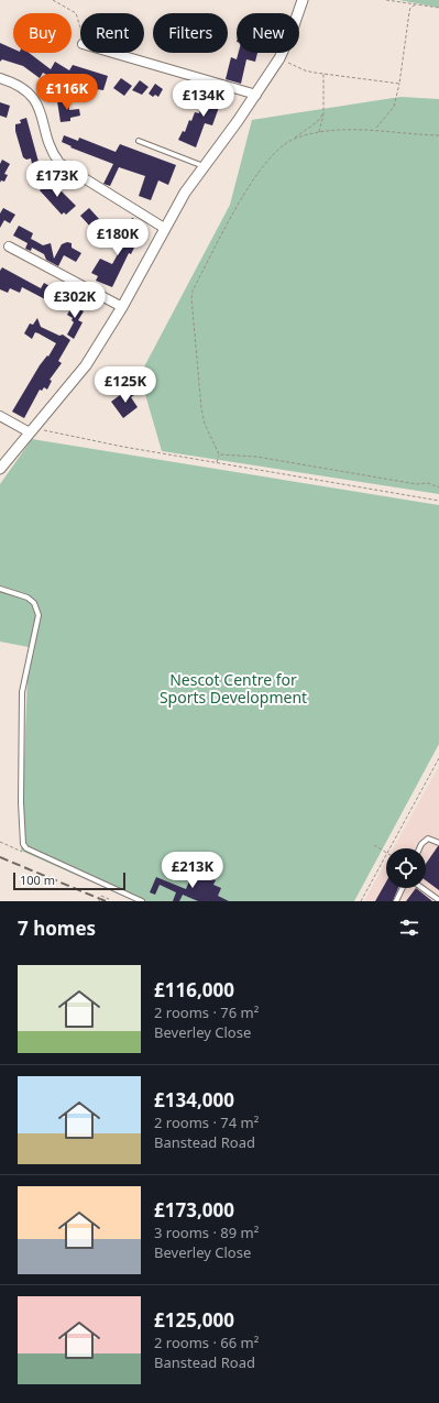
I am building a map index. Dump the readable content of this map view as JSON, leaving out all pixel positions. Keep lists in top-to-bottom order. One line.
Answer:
{"parks":["Nescot Centre for Sports Development"],"scale_bar":"100 m","page":{"chip":["Buy","Rent","Filters","New"],"price":["£116K","£134K","£173K","£180K","£302K","£125K","£213K"],"scale":"100 m","heading":"7 homes","list":[{"name":"£116,000","note":"2 rooms · 76 m² · Beverley Close"},{"name":"£134,000","note":"2 rooms · 74 m² · Banstead Road"},{"name":"£173,000","note":"3 rooms · 89 m² · Beverley Close"},{"name":"£125,000","note":"2 rooms · 66 m² · Banstead Road"}]}}
